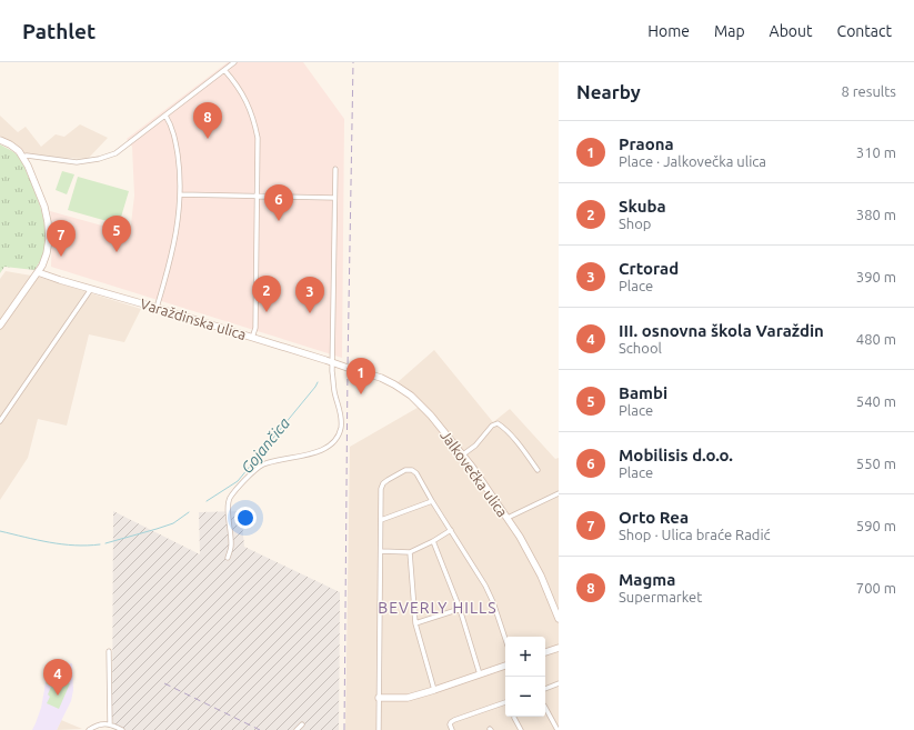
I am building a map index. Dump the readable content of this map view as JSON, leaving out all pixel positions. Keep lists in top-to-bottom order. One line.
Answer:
{"streets":{"main road":["Varaždinska ulica","Jalkovečka ulica"]},"crossings":[["Varaždinska ulica","Jalkovečka ulica"]],"districts":["BEVERLY HILLS"],"water":["Gojančica"],"page":{"header":"Pathlet","nav":["Home","Map","About","Contact"],"heading":["Nearby","8 results"],"pins":["8","6","5","7","2","3","1","4"],"list":[{"mark":"1","name":"Praona","note":"Place · Jalkovečka ulica","value":"310 m"},{"mark":"2","name":"Skuba","note":"Shop","value":"380 m"},{"mark":"3","name":"Crtorad","note":"Place","value":"390 m"},{"mark":"4","name":"III. osnovna škola Varaždin","note":"School","value":"480 m"},{"mark":"5","name":"Bambi","note":"Place","value":"540 m"},{"mark":"6","name":"Mobilisis d.o.o.","note":"Place","value":"550 m"},{"mark":"7","name":"Orto Rea","note":"Shop · Ulica braće Radić","value":"590 m"},{"mark":"8","name":"Magma","note":"Supermarket","value":"700 m"}],"map_buttons":["+","−"]}}
